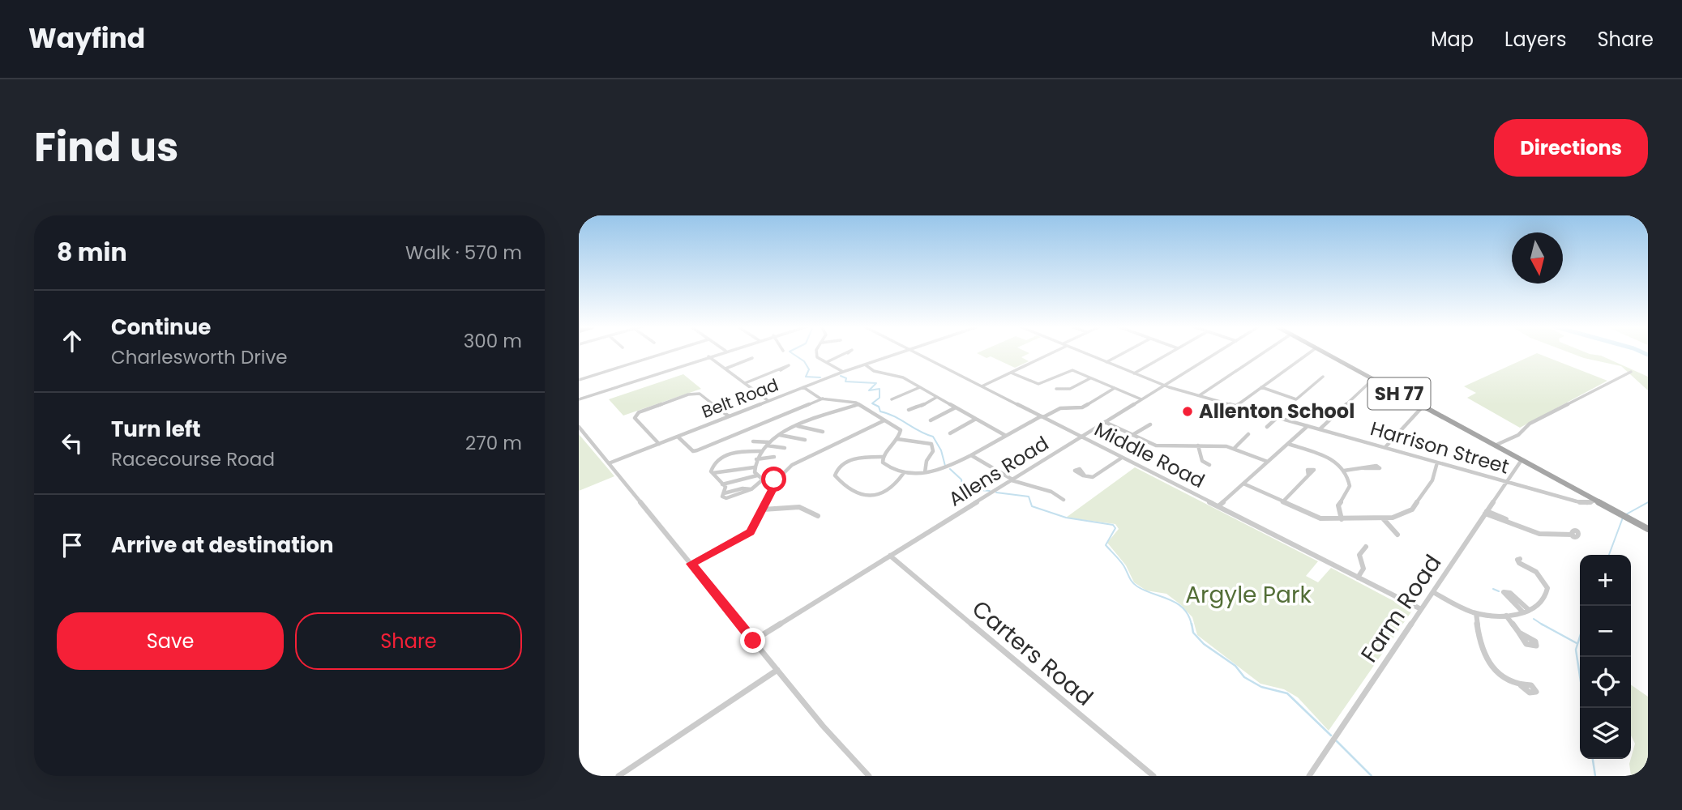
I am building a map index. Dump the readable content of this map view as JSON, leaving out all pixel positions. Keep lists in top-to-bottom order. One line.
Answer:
{"streets":{"main road":["SH 77"],"street":["Belt Road","Harrison Street","Middle Road","Allens Road","Farm Road","Carters Road"]},"crossings":[["SH 77","Harrison Street"],["SH 77","Farm Road"],["Harrison Street","Allens Road"],["Harrison Street","Farm Road"],["Middle Road","Allens Road"],["Middle Road","Farm Road"],["Allens Road","Carters Road"]],"parks":["Argyle Park"],"places":["Allenton School"],"north":"bottom","page":{"header":"Wayfind","nav":["Map","Layers","Share"],"title":"Find us","buttons":["Directions",["Save","Share"]],"heading":["8 min","Walk · 570 m"],"list":[["Continue","Charlesworth Drive","300 m"],["Turn left","Racecourse Road","270 m"],"Arrive at destination"],"map_buttons":["+","−"]}}
